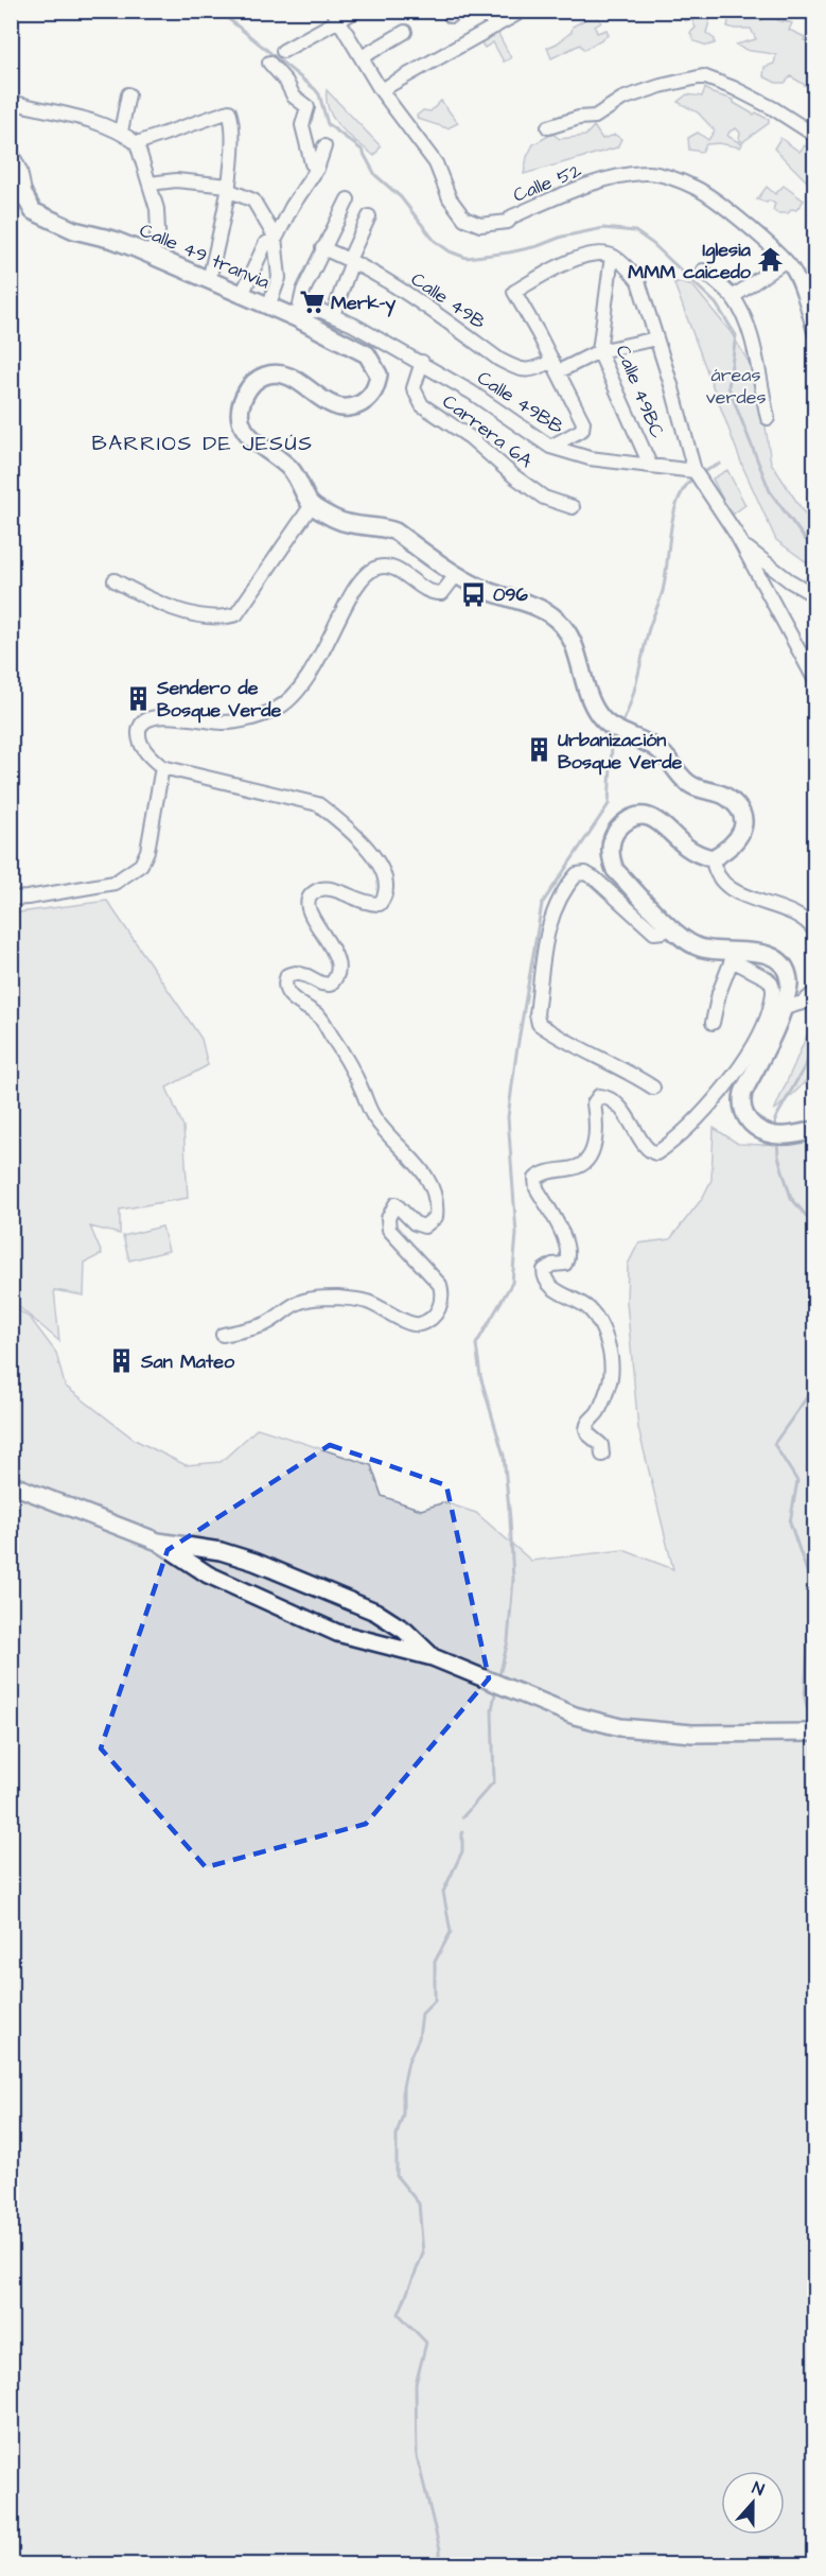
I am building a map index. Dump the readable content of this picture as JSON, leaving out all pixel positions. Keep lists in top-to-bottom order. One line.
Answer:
{"streets":{"main road":["Calle 49 tranvia"],"street":["Calle 52","Calle 49B","Calle 49BC","Calle 49BB","Carrera 6A"]},"crossings":[["Calle 49 tranvia","Calle 49BB"],["Calle 49B","Calle 49BC"],["Calle 49B","Calle 49BB"],["Calle 49BC","Calle 49BB"],["Calle 49BB","Carrera 6A"]],"districts":["BARRIOS DE JESÚS"],"parks":["áreas verdes"],"places":{"temple":["Iglesia MMM caicedo"],"supermarket":["Merk-y"],"bus stop":["096"],"building":["Sendero de Bosque Verde","Urbanización Bosque Verde","San Mateo"]},"north":"top"}
